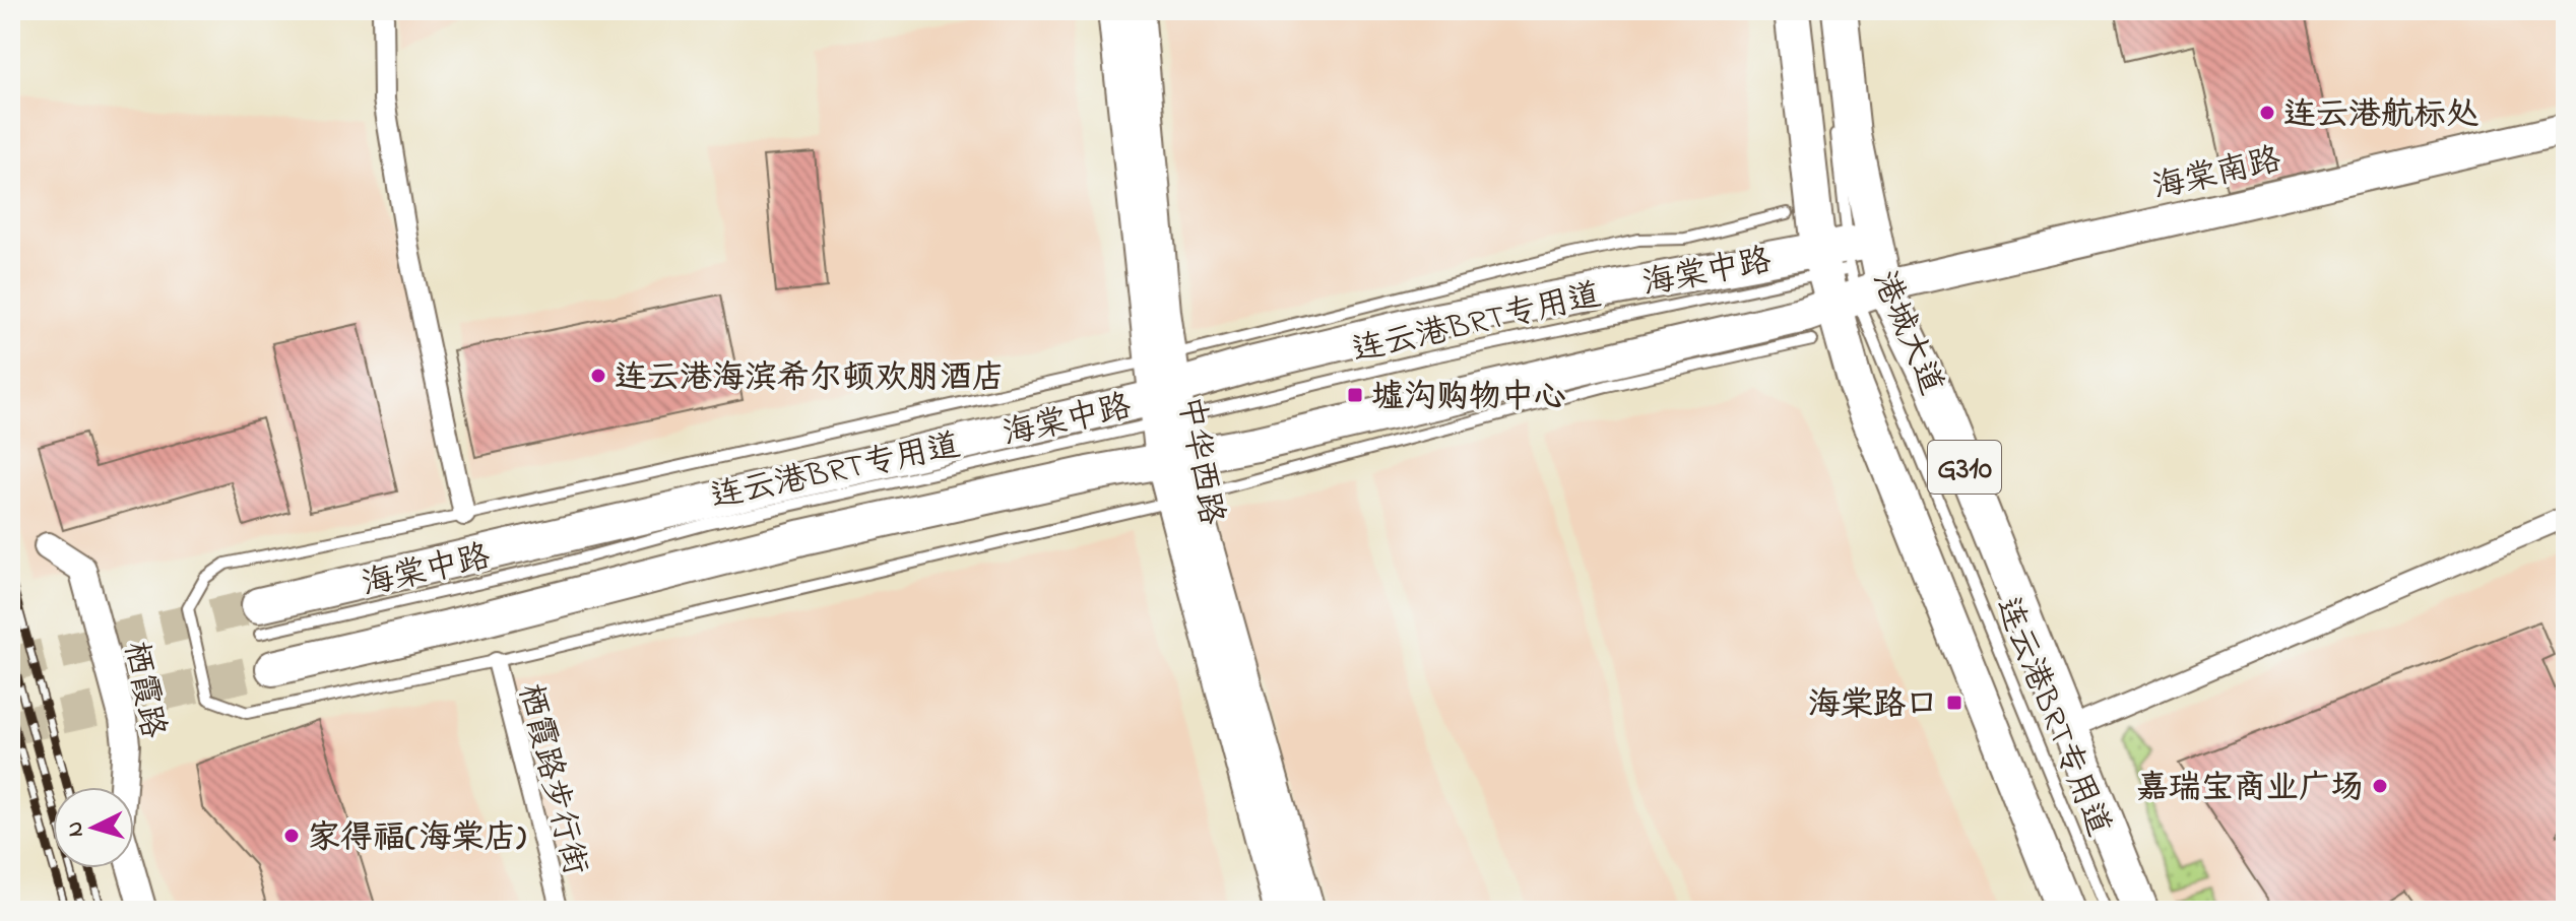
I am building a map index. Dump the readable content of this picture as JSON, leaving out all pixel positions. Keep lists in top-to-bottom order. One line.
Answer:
{"streets":{"main road":["海棠南路","海棠中路","港城大道","中华西路","G310"],"street":["栖霞路","栖霞路步行街"],"lane":["连云港BRT专用道"]},"crossings":[["海棠南路","海棠中路"],["海棠南路","连云港BRT专用道"],["海棠南路","港城大道"],["海棠中路","连云港BRT专用道"],["海棠中路","港城大道"],["海棠中路","中华西路"],["连云港BRT专用道","港城大道"]],"places":{"other":["连云港航标处","连云港海滨希尔顿欢朋酒店","嘉瑞宝商业广场","家得福(海棠店)"],"transit":["墟沟购物中心","海棠路口"]},"north":"left"}
